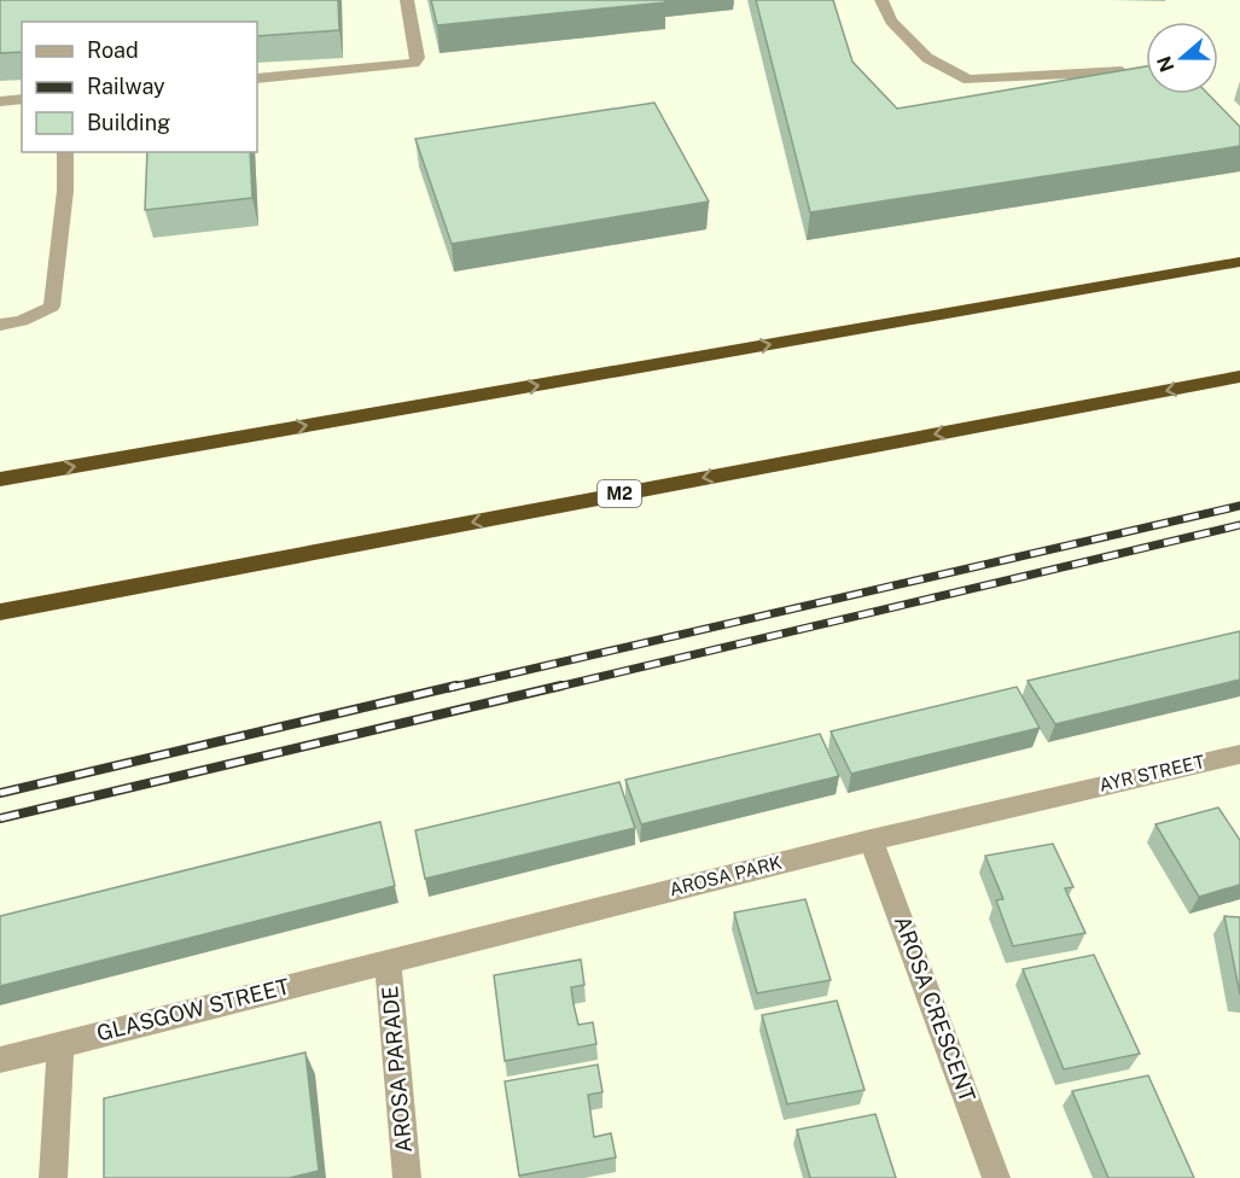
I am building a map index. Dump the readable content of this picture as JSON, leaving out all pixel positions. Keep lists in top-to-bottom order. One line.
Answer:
{"streets":{"highway":["M2"],"street":["AYR STREET","AROSA PARK","AROSA CRESCENT","GLASGOW STREET","AROSA PARADE"]},"crossings":[["AYR STREET","AROSA PARK"],["AROSA PARK","AROSA CRESCENT"],["AROSA PARK","GLASGOW STREET"],["AROSA PARK","AROSA PARADE"],["GLASGOW STREET","AROSA PARADE"]],"legend":["Road","Railway","Building"],"north":"left"}
